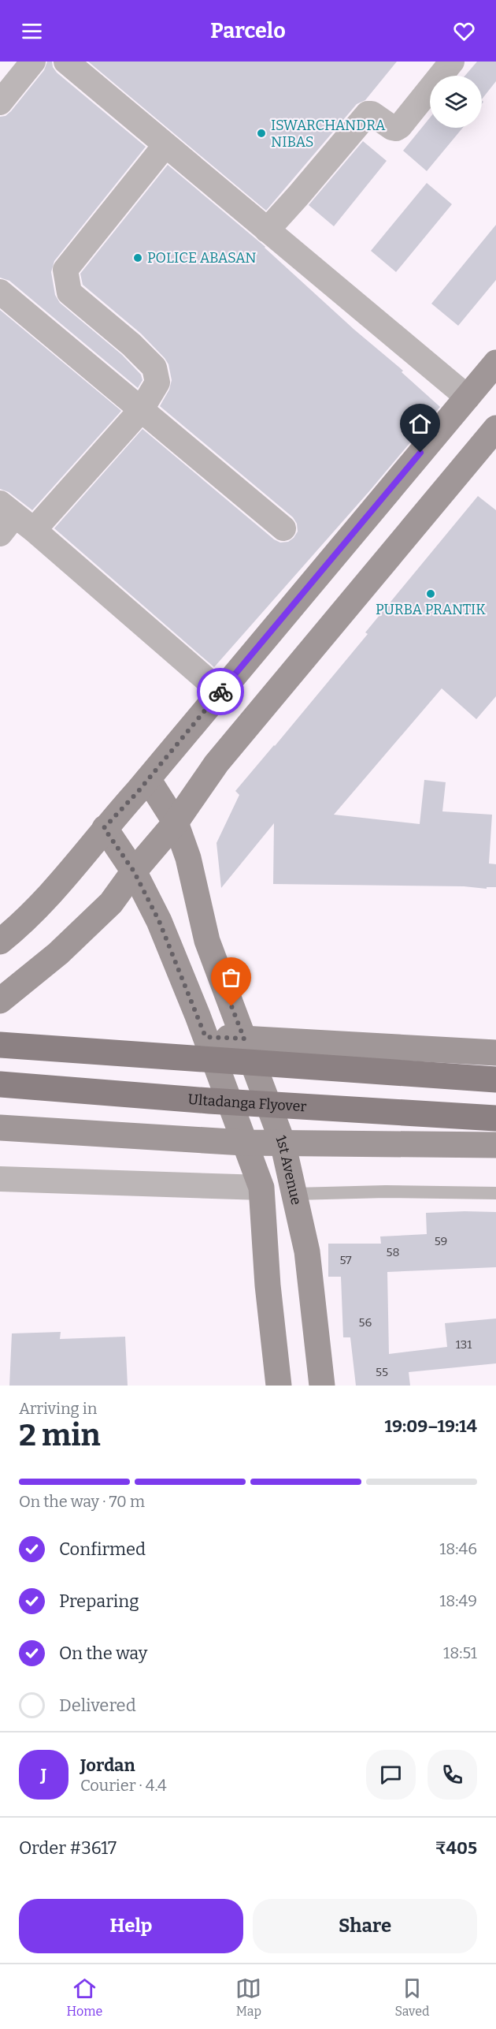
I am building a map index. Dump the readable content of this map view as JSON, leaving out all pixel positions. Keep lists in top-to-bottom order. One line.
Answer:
{"streets":{"main road":["Ultadanga Flyover","1st Avenue"]},"places":["ISWARCHANDRA NIBAS","POLICE ABASAN","PURBA PRANTIK"],"house_numbers":["59","58","57","56","131","55"],"page":{"header":"Parcelo","heading":["2 min","Arriving in","19:09–19:14"],"panel":["Jordan","Courier · 4.4","Order #3617","₹405"],"bar":"On the way · 70 m","list":[["Confirmed","18:46"],["Preparing","18:49"],["On the way","18:51"],"Delivered"],"round":"J","buttons":["Help","Share"],"tabs":["Home","Map","Saved"]}}
